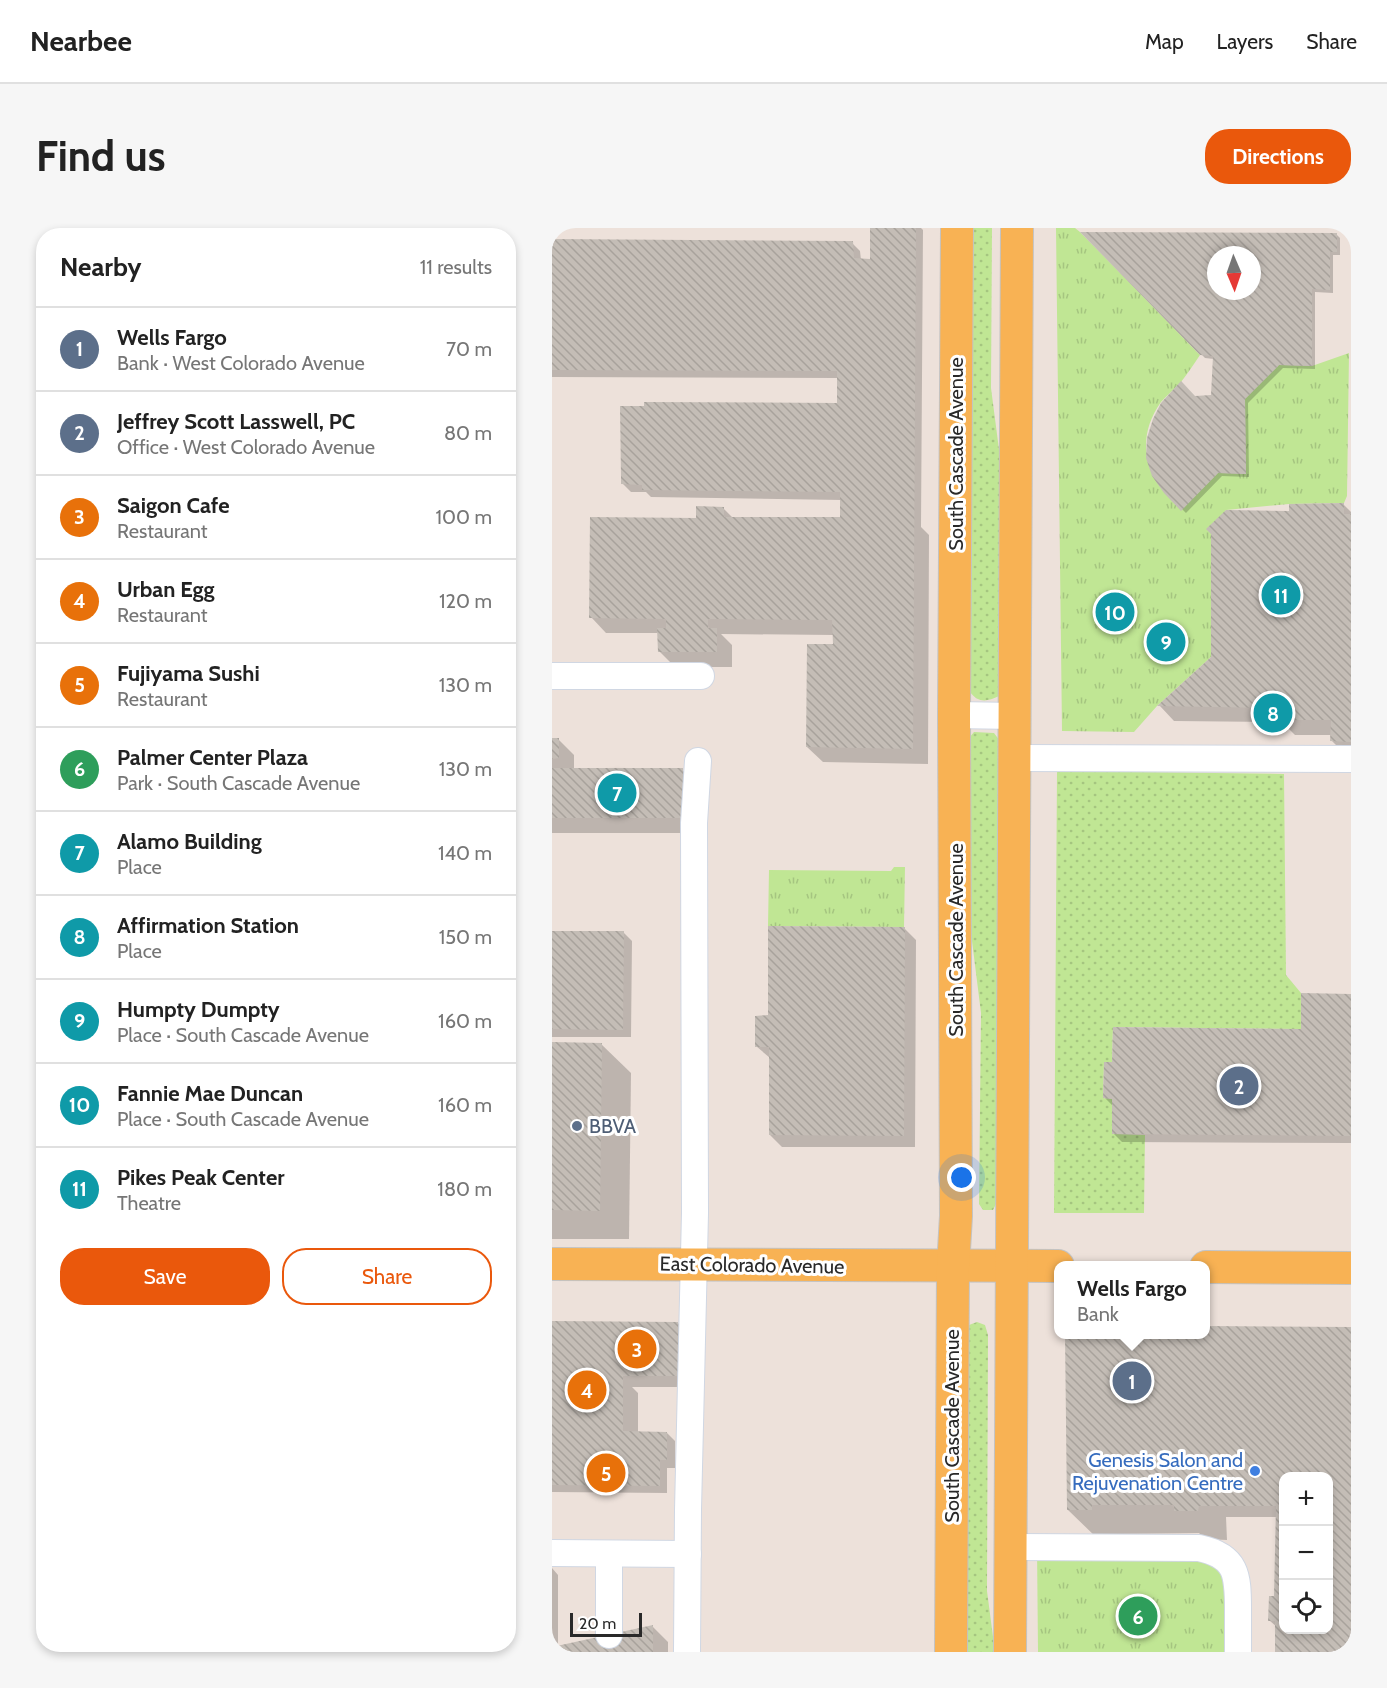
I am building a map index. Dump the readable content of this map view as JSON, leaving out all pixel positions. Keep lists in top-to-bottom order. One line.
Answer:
{"streets":{"main road":["South Cascade Avenue","East Colorado Avenue"]},"crossings":[["South Cascade Avenue","East Colorado Avenue"]],"places":["BBVA","Genesis Salon and Rejuvenation Centre"],"scale_bar":"20 m","north":"bottom","page":{"header":"Nearbee","nav":["Map","Layers","Share"],"buttons":["Directions",["Save","Share"]],"title":"Find us","heading":["Nearby","11 results"],"list":[{"mark":"1","name":"Wells Fargo","note":"Bank · West Colorado Avenue","value":"70 m"},{"mark":"2","name":"Jeffrey Scott Lasswell, PC","note":"Office · West Colorado Avenue","value":"80 m"},{"mark":"3","name":"Saigon Cafe","note":"Restaurant","value":"100 m"},{"mark":"4","name":"Urban Egg","note":"Restaurant","value":"120 m"},{"mark":"5","name":"Fujiyama Sushi","note":"Restaurant","value":"130 m"},{"mark":"6","name":"Palmer Center Plaza","note":"Park · South Cascade Avenue","value":"130 m"},{"mark":"7","name":"Alamo Building","note":"Place","value":"140 m"},{"mark":"8","name":"Affirmation Station","note":"Place","value":"150 m"},{"mark":"9","name":"Humpty Dumpty","note":"Place · South Cascade Avenue","value":"160 m"},{"mark":"10","name":"Fannie Mae Duncan","note":"Place · South Cascade Avenue","value":"160 m"},{"mark":"11","name":"Pikes Peak Center","note":"Theatre","value":"180 m"}],"pins":["11","10","9","8","7","2","3","1","4","5","6"],"popup":["Wells Fargo","Bank"],"map_buttons":["+","−"],"scale":"20 m"}}
